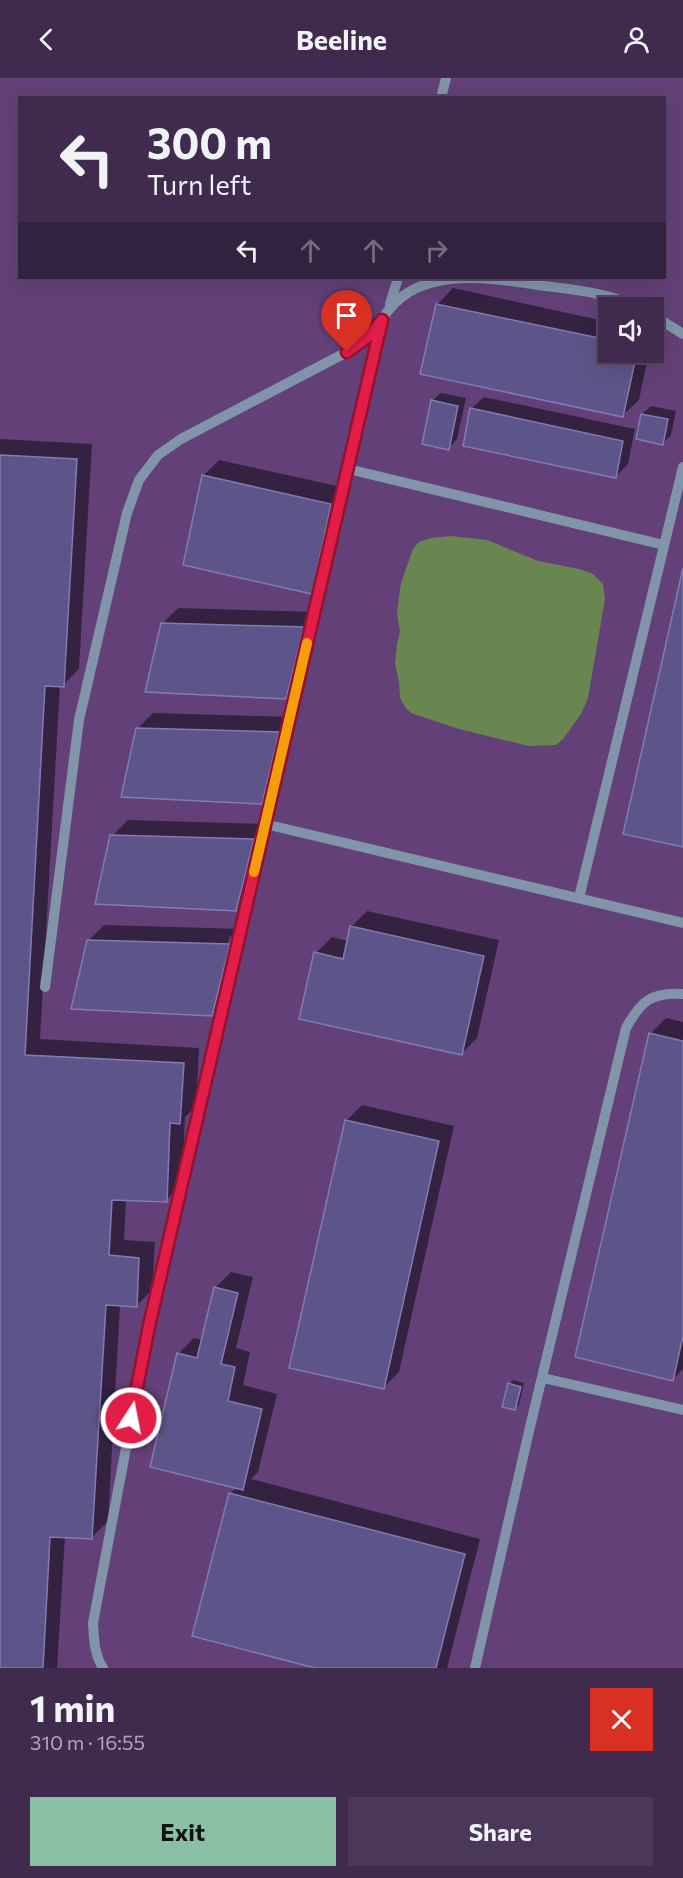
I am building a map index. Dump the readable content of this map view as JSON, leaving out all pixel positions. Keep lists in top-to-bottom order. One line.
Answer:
{"page":{"header":"Beeline","turn":["300 m","Turn left"],"heading":["1 min","310 m · 16:55"],"buttons":["Exit","Share"]}}
